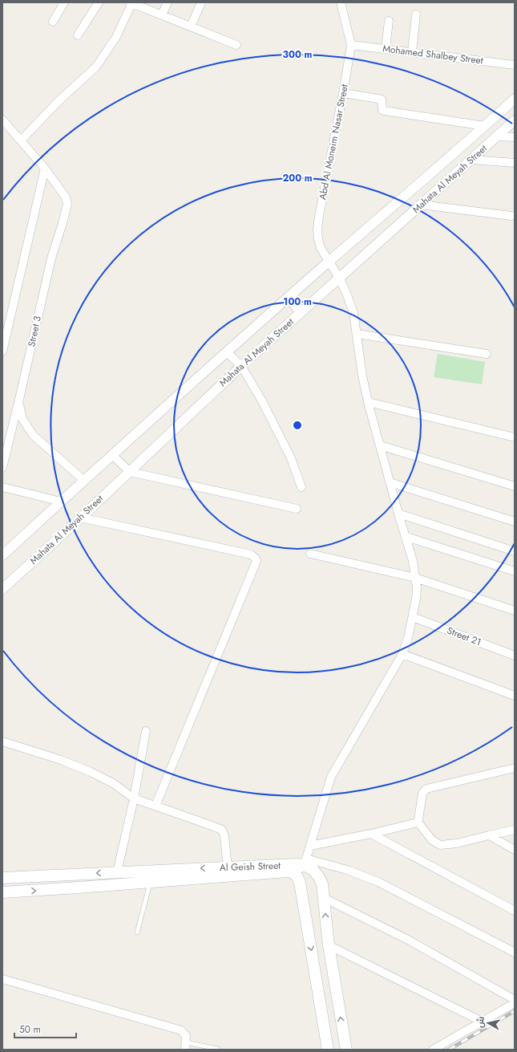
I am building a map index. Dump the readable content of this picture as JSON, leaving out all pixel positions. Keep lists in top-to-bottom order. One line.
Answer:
{"streets":{"main road":["Al Geish Street"],"street":["Mohamed Shalbey Street","Abd Al Moneim Nasar Street","Mahata Al Meyah Street","Street 3","Street 21"]},"crossings":[["Mohamed Shalbey Street","Abd Al Moneim Nasar Street"],["Abd Al Moneim Nasar Street","Mahata Al Meyah Street"],["Abd Al Moneim Nasar Street","Street 21"],["Abd Al Moneim Nasar Street","Al Geish Street"]],"scale_bar":"50 m","north":"left","rings":["300 m","200 m","100 m"]}
